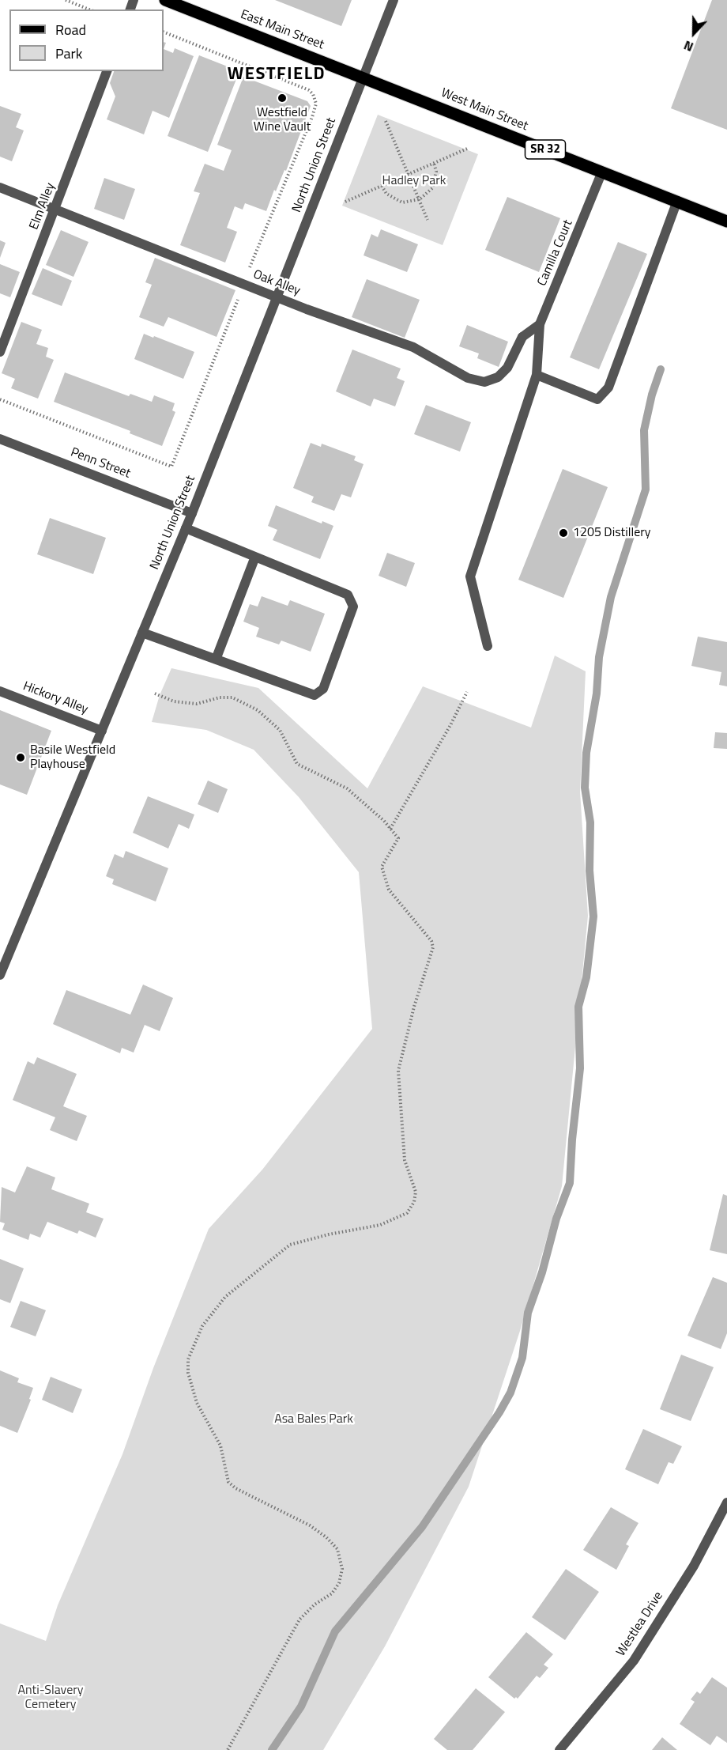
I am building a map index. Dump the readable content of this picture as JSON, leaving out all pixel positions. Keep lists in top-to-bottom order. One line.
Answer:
{"streets":{"main road":["East Main Street","West Main Street","SR 32"],"street":["North Union Street","Elm Alley","Camilla Court","Oak Alley","Penn Street","Hickory Alley","Westlea Drive"]},"crossings":[["East Main Street","West Main Street"],["East Main Street","North Union Street"],["West Main Street","North Union Street"],["West Main Street","Camilla Court"],["North Union Street","Oak Alley"],["North Union Street","Penn Street"],["North Union Street","Hickory Alley"],["Elm Alley","Oak Alley"],["Camilla Court","Oak Alley"]],"districts":["WESTFIELD"],"parks":["Hadley Park","Asa Bales Park","Anti-Slavery Cemetery"],"places":["Westfield Wine Vault","1205 Distillery","Basile Westfield Playhouse"],"legend":["Road","Park"],"north":"bottom"}
